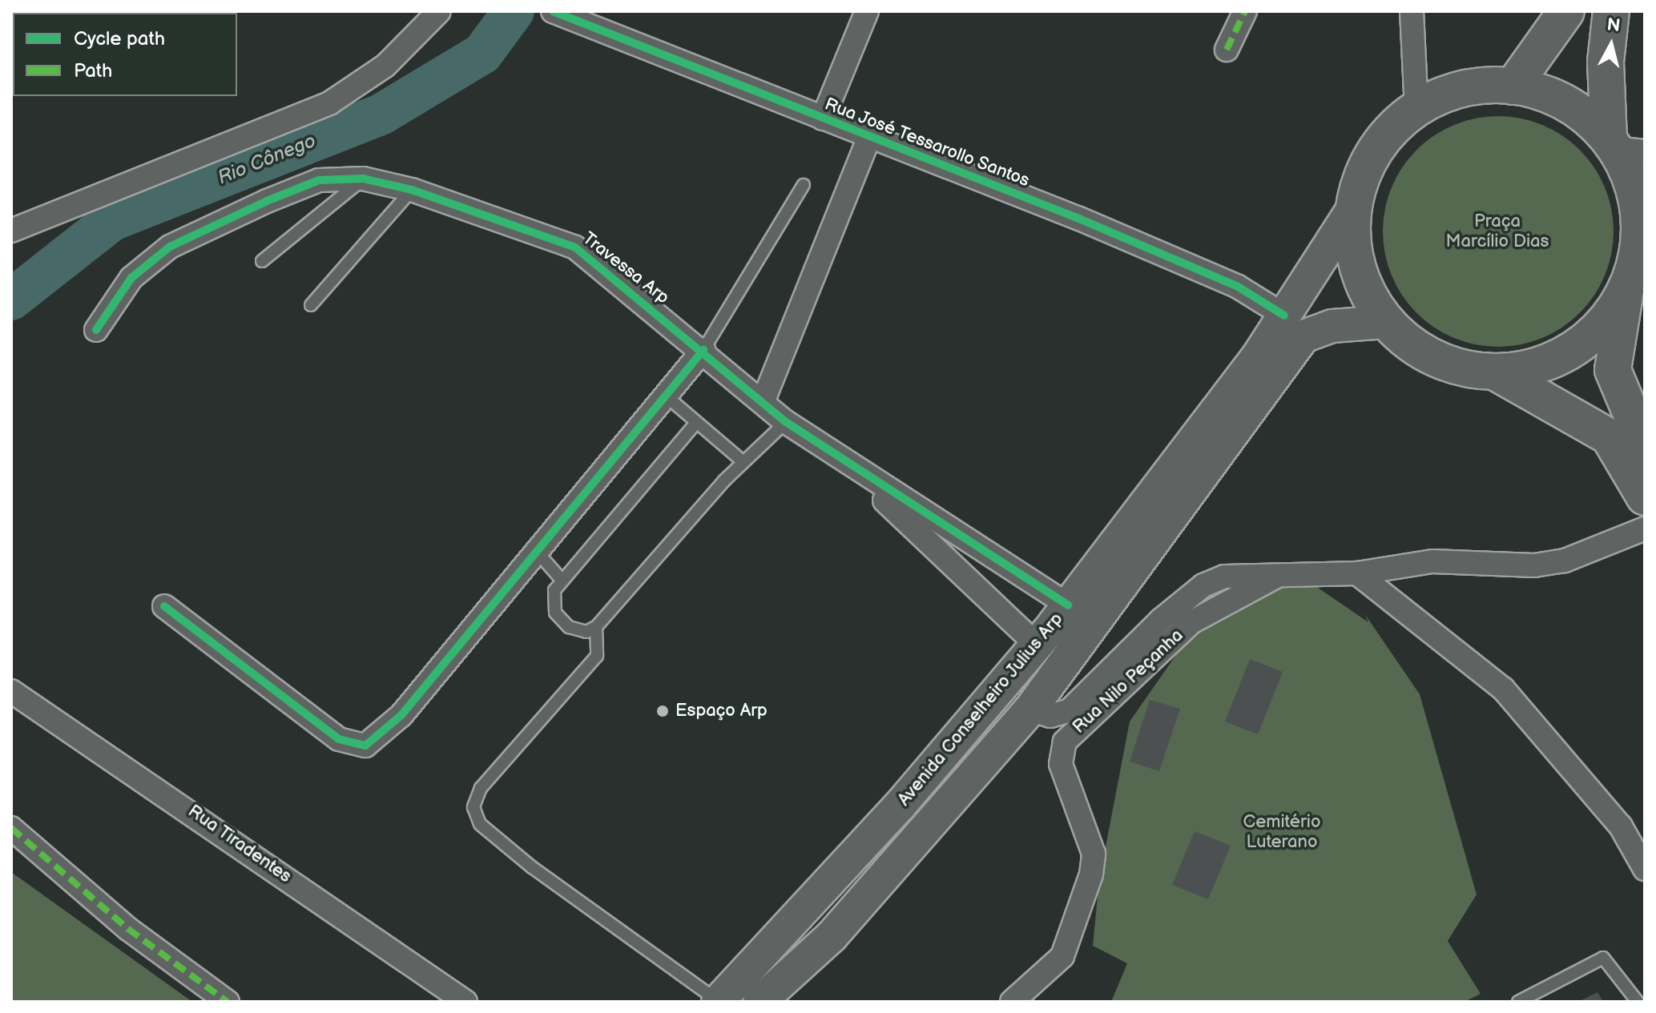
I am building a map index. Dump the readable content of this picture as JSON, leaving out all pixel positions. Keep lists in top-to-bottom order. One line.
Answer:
{"streets":{"main road":["Avenida Conselheiro Julius Arp"],"street":["Rua José Tessarollo Santos","Travessa Arp","Rua Nilo Peçanha","Rua Tiradentes"]},"crossings":[["Rua José Tessarollo Santos","Avenida Conselheiro Julius Arp"],["Travessa Arp","Avenida Conselheiro Julius Arp"],["Rua Nilo Peçanha","Avenida Conselheiro Julius Arp"]],"water":["Rio Cônego"],"parks":["Praça Marcílio Dias","Cemitério Luterano"],"places":["Espaço Arp"],"legend":["Cycle path","Path"],"north":"top"}
